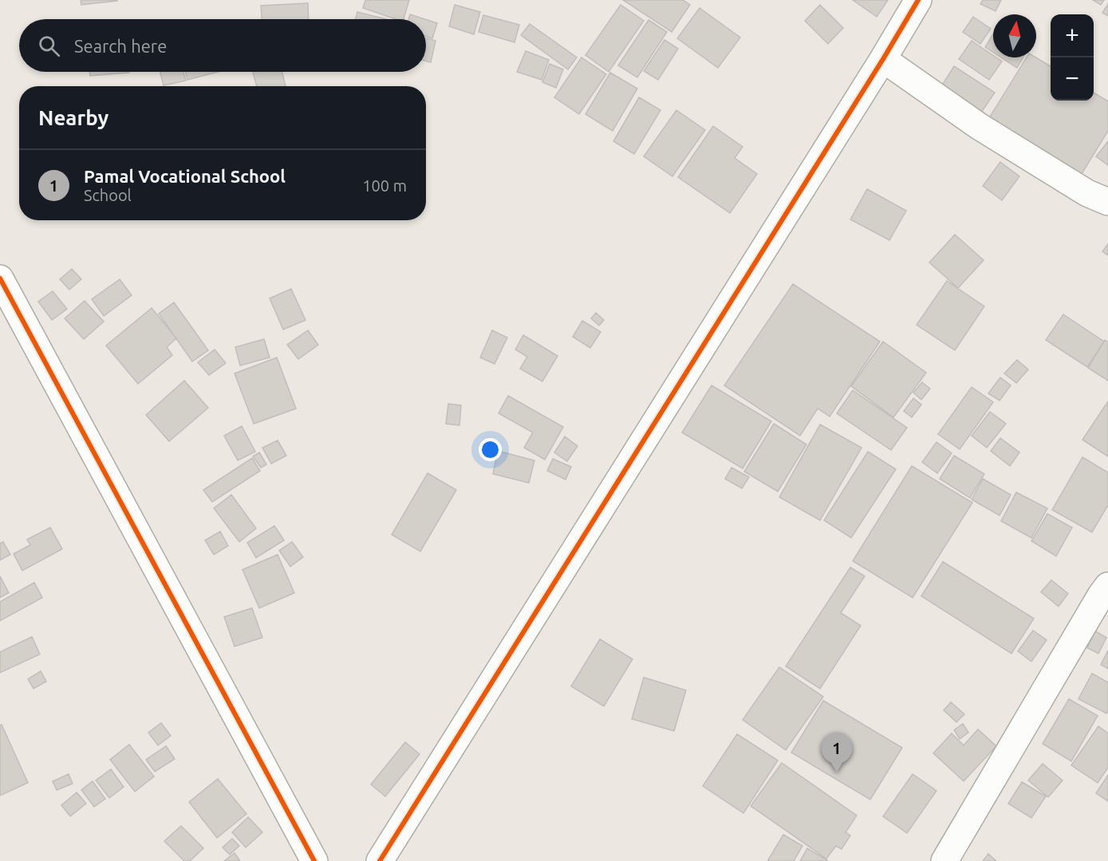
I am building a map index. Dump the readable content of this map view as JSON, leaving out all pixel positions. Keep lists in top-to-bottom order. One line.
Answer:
{"north":"top","page":{"map_buttons":["+","−"],"search":"Search here","heading":"Nearby","list":[{"mark":"1","name":"Pamal Vocational School","note":"School","value":"100 m"}],"pins":"1"}}
